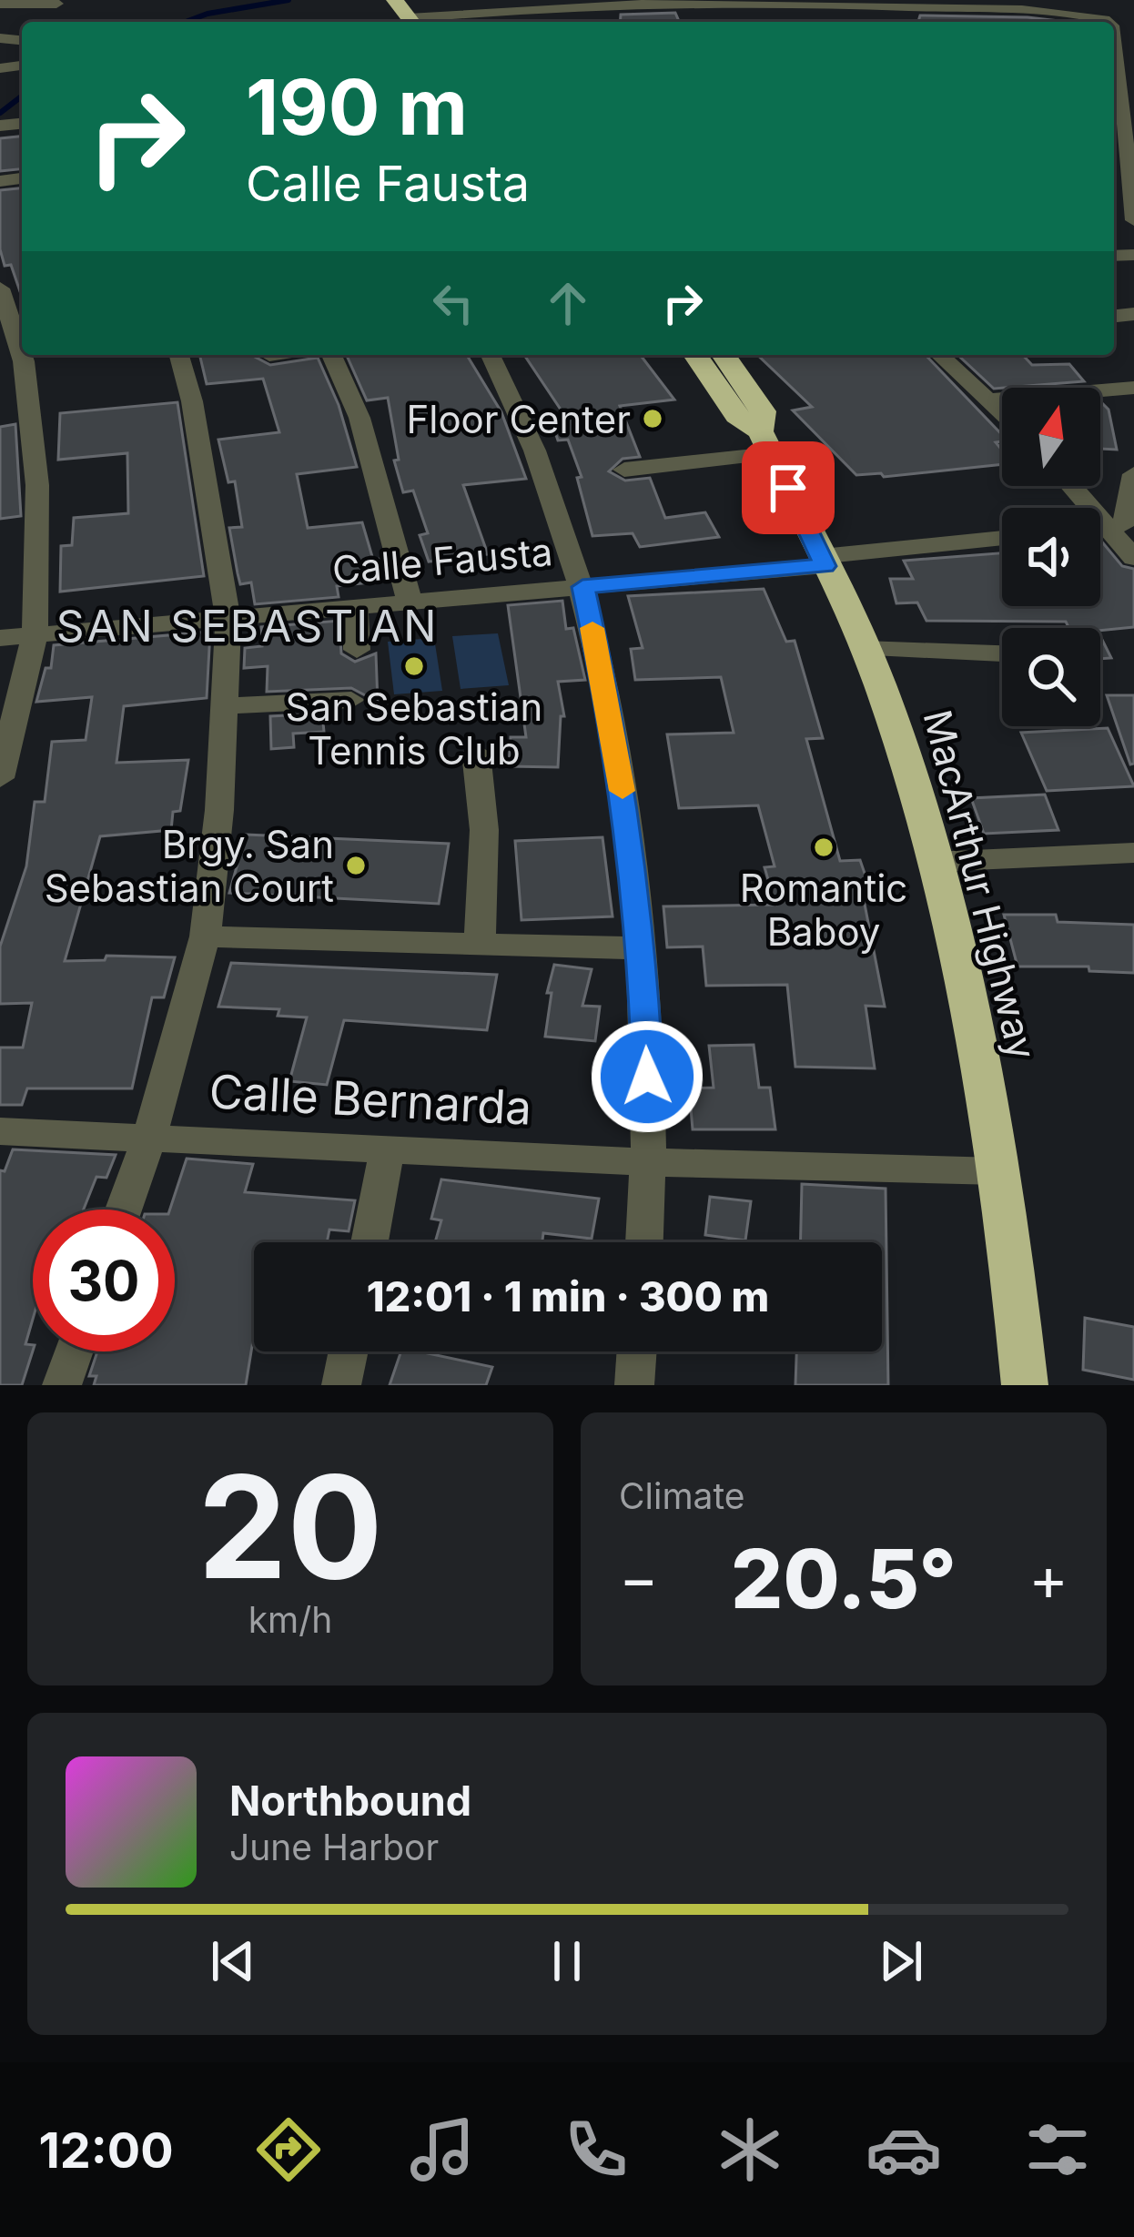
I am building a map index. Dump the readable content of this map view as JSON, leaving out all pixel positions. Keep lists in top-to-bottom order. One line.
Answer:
{"streets":{"highway":["MacArthur Highway"],"street":["Calle Fausta","Calle Bernarda"]},"crossings":[["Calle Fausta","MacArthur Highway"],["MacArthur Highway","Calle Bernarda"]],"districts":["SAN SEBASTIAN"],"places":["Floor Center","San Sebastian Tennis Club","Romantic Baboy","Brgy. San Sebastian Court"],"north":"top","page":{"turn":["190 m","Calle Fausta"],"limit":"30","trip":"12:01 · 1 min · 300 m","tile":[["20","km/h"],"Climate"],"heat":["−","20.5°","+"],"song":["Northbound","June Harbor"],"tabs":"12:00"}}
